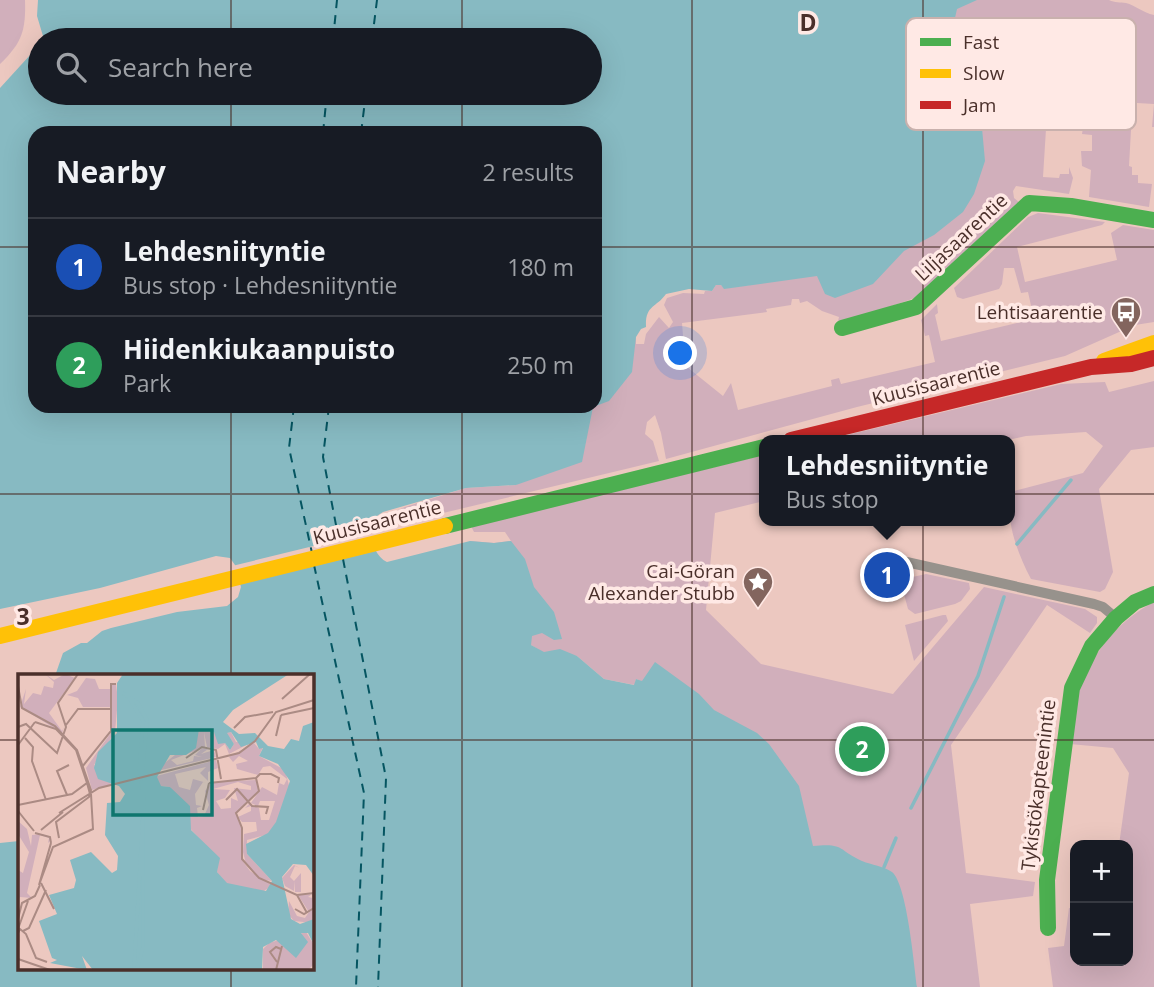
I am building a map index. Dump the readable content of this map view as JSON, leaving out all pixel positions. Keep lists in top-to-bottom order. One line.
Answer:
{"streets":{"main road":["Liljasaarentie","Kuusisaarentie","Tykistökapteenintie"]},"places":{"bus stop":["Lehtisaarentie"],"place":["Cai-Göran Alexander Stubb"]},"legend":["Fast","Slow","Jam"],"page":{"search":"Search here","heading":["Nearby","2 results"],"list":[{"mark":"1","name":"Lehdesniityntie","note":"Bus stop · Lehdesniityntie","value":"180 m"},{"mark":"2","name":"Hiidenkiukaanpuisto","note":"Park","value":"250 m"}],"popup":["Lehdesniityntie","Bus stop"],"pins":["1","2"],"map_buttons":["+","−"]},"grid":{"columns":["D"],"rows":["3"]}}
